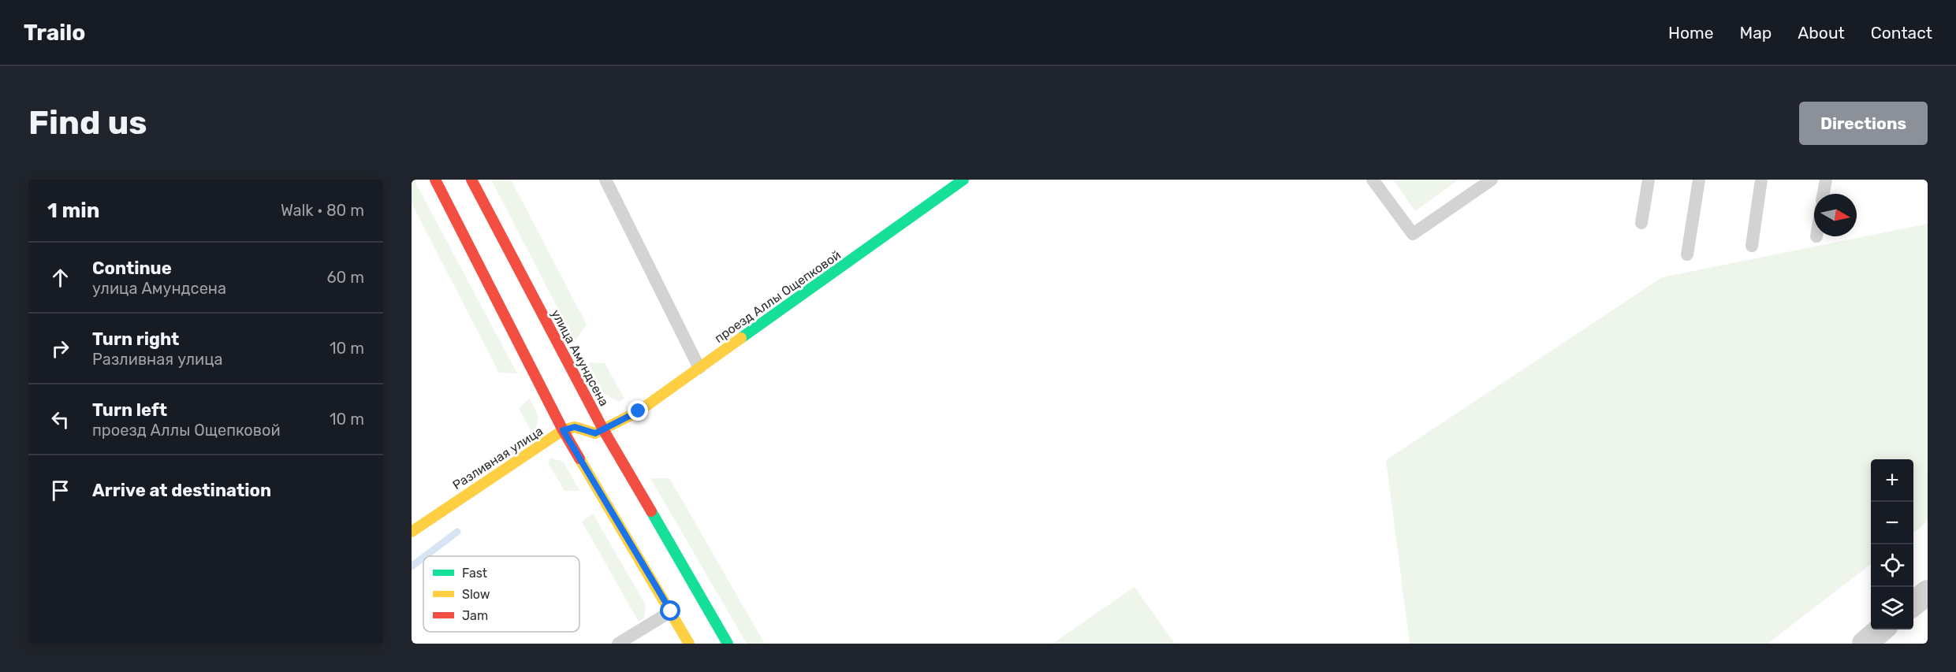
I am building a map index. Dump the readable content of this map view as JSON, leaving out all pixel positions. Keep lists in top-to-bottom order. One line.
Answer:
{"streets":{"street":["проезд Аллы Ощепковой","улица Амундсена","Разливная улица"]},"crossings":[["проезд Аллы Ощепковой","улица Амундсена"],["проезд Аллы Ощепковой","Разливная улица"],["улица Амундсена","Разливная улица"]],"legend":["Fast","Slow","Jam"],"north":"right","page":{"header":"Trailo","nav":["Home","Map","About","Contact"],"buttons":"Directions","title":"Find us","heading":["1 min","Walk · 80 m"],"list":[["Continue","улица Амундсена","60 m"],["Turn right","Разливная улица","10 m"],["Turn left","проезд Аллы Ощепковой","10 m"],"Arrive at destination"],"map_buttons":["+","−"]}}
